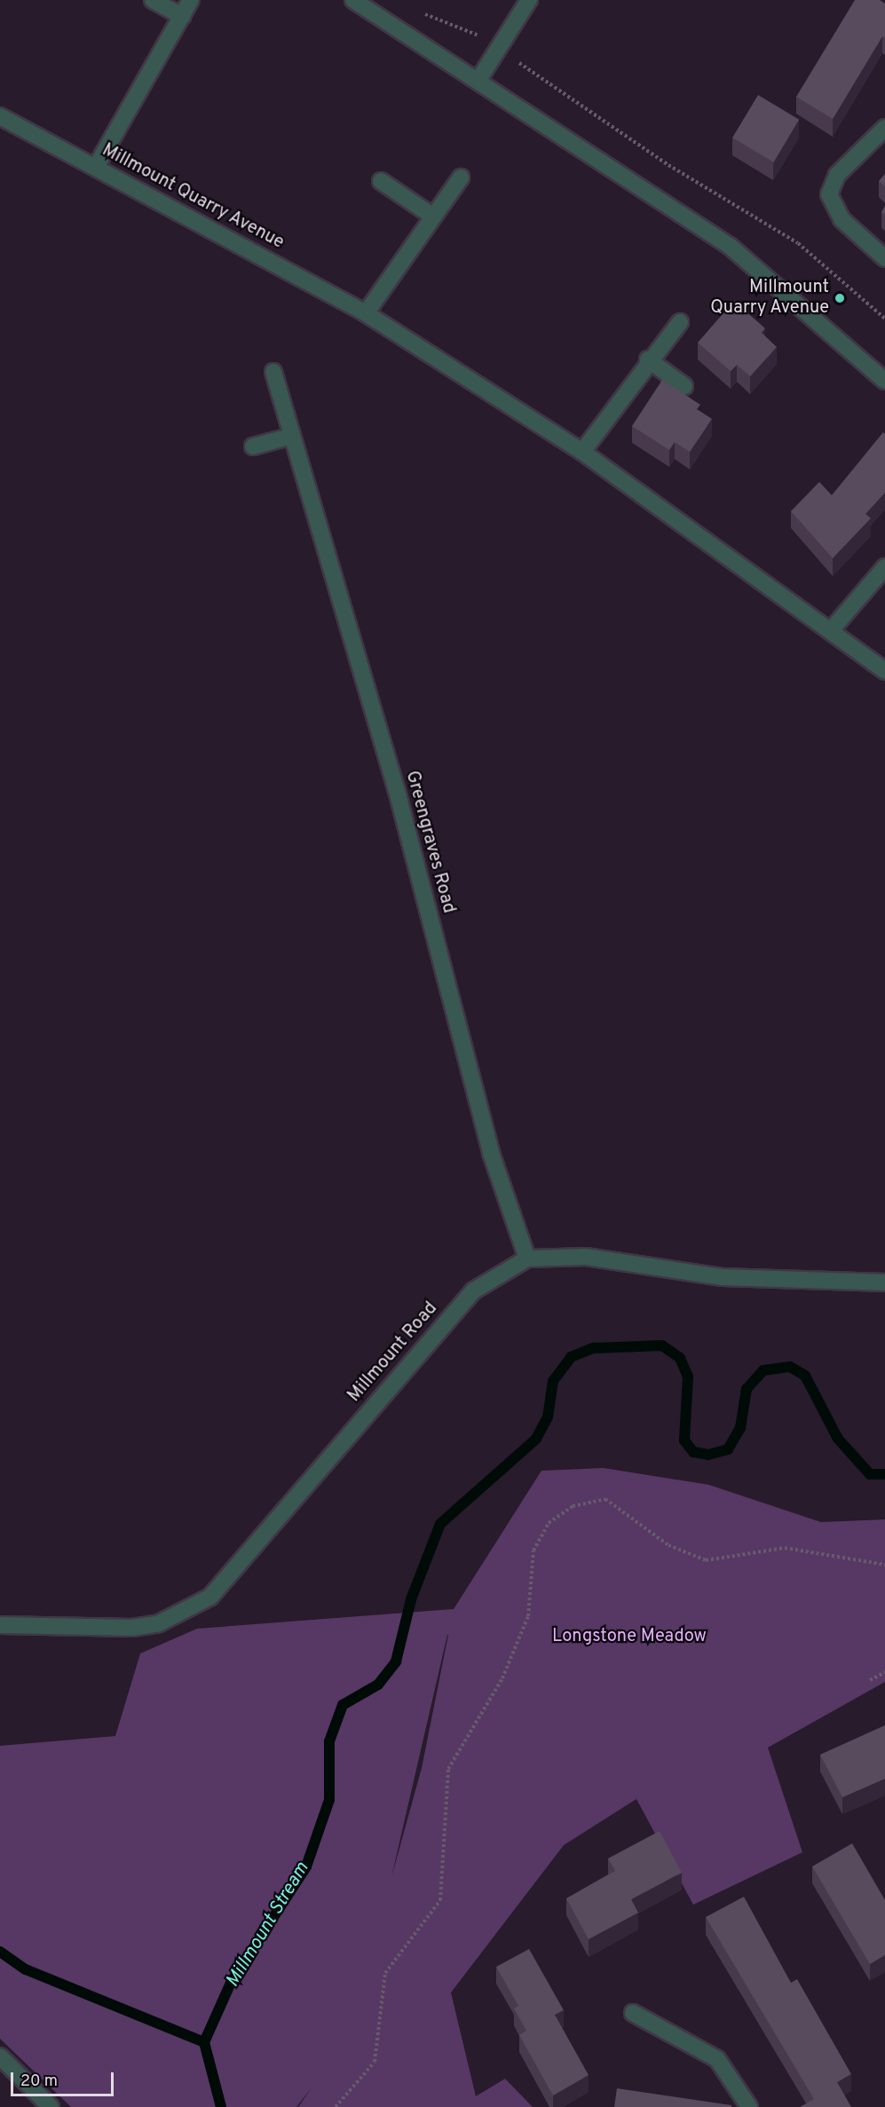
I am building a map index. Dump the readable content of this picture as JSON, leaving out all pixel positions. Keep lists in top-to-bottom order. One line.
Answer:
{"streets":{"street":["Millmount Quarry Avenue","Greengraves Road","Millmount Road"]},"crossings":[["Greengraves Road","Millmount Road"]],"water":["Millmount Stream"],"parks":["Longstone Meadow"],"places":["Millmount Quarry Avenue"],"scale_bar":"20 m"}
